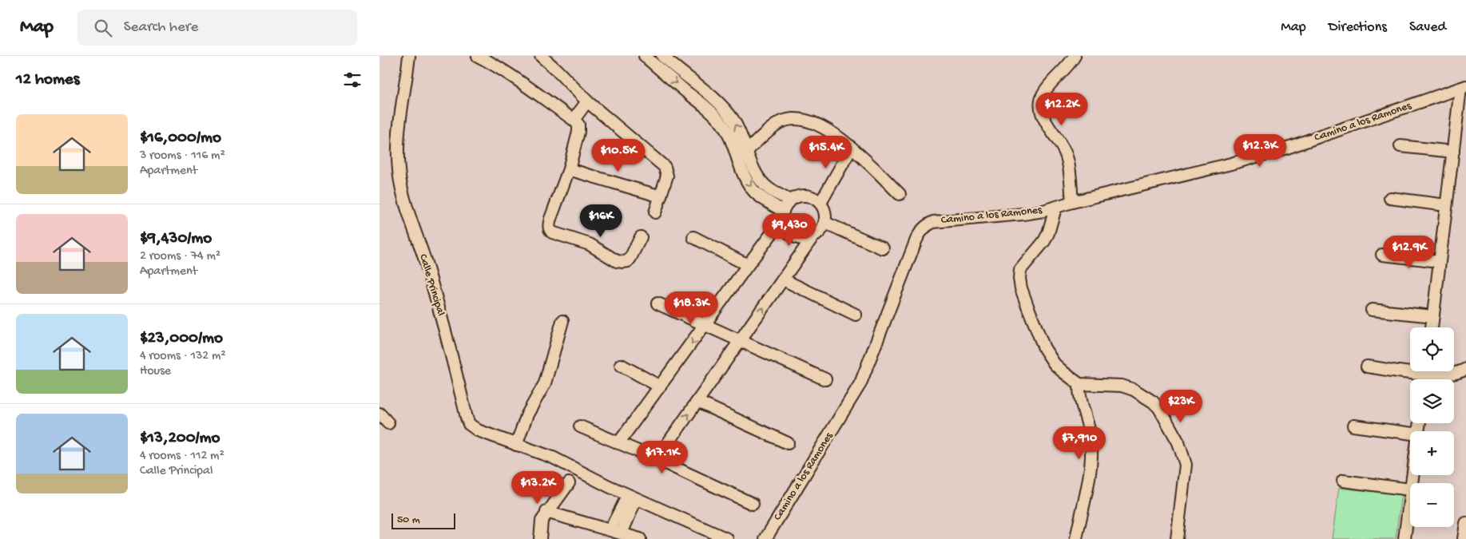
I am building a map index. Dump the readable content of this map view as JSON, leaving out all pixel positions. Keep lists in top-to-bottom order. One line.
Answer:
{"streets":{"street":["Camino a los Ramones","Calle Principal"]},"scale_bar":"50 m","page":{"header":"Map","search":"Search here","nav":["Map","Directions","Saved"],"heading":"12 homes","price":["$12.2K","$12.3K","$15.4K","$10.5K","$16K","$9,430","$12.9K","$18.3K","$23K","$7,910","$17.1K","$13.2K"],"list":[{"name":"$16,000/mo","note":"3 rooms · 116 m² · Apartment"},{"name":"$9,430/mo","note":"2 rooms · 74 m² · Apartment"},{"name":"$23,000/mo","note":"4 rooms · 132 m² · House"},{"name":"$13,200/mo","note":"4 rooms · 112 m² · Calle Principal"}],"map_buttons":["+","−"],"scale":"50 m"}}
